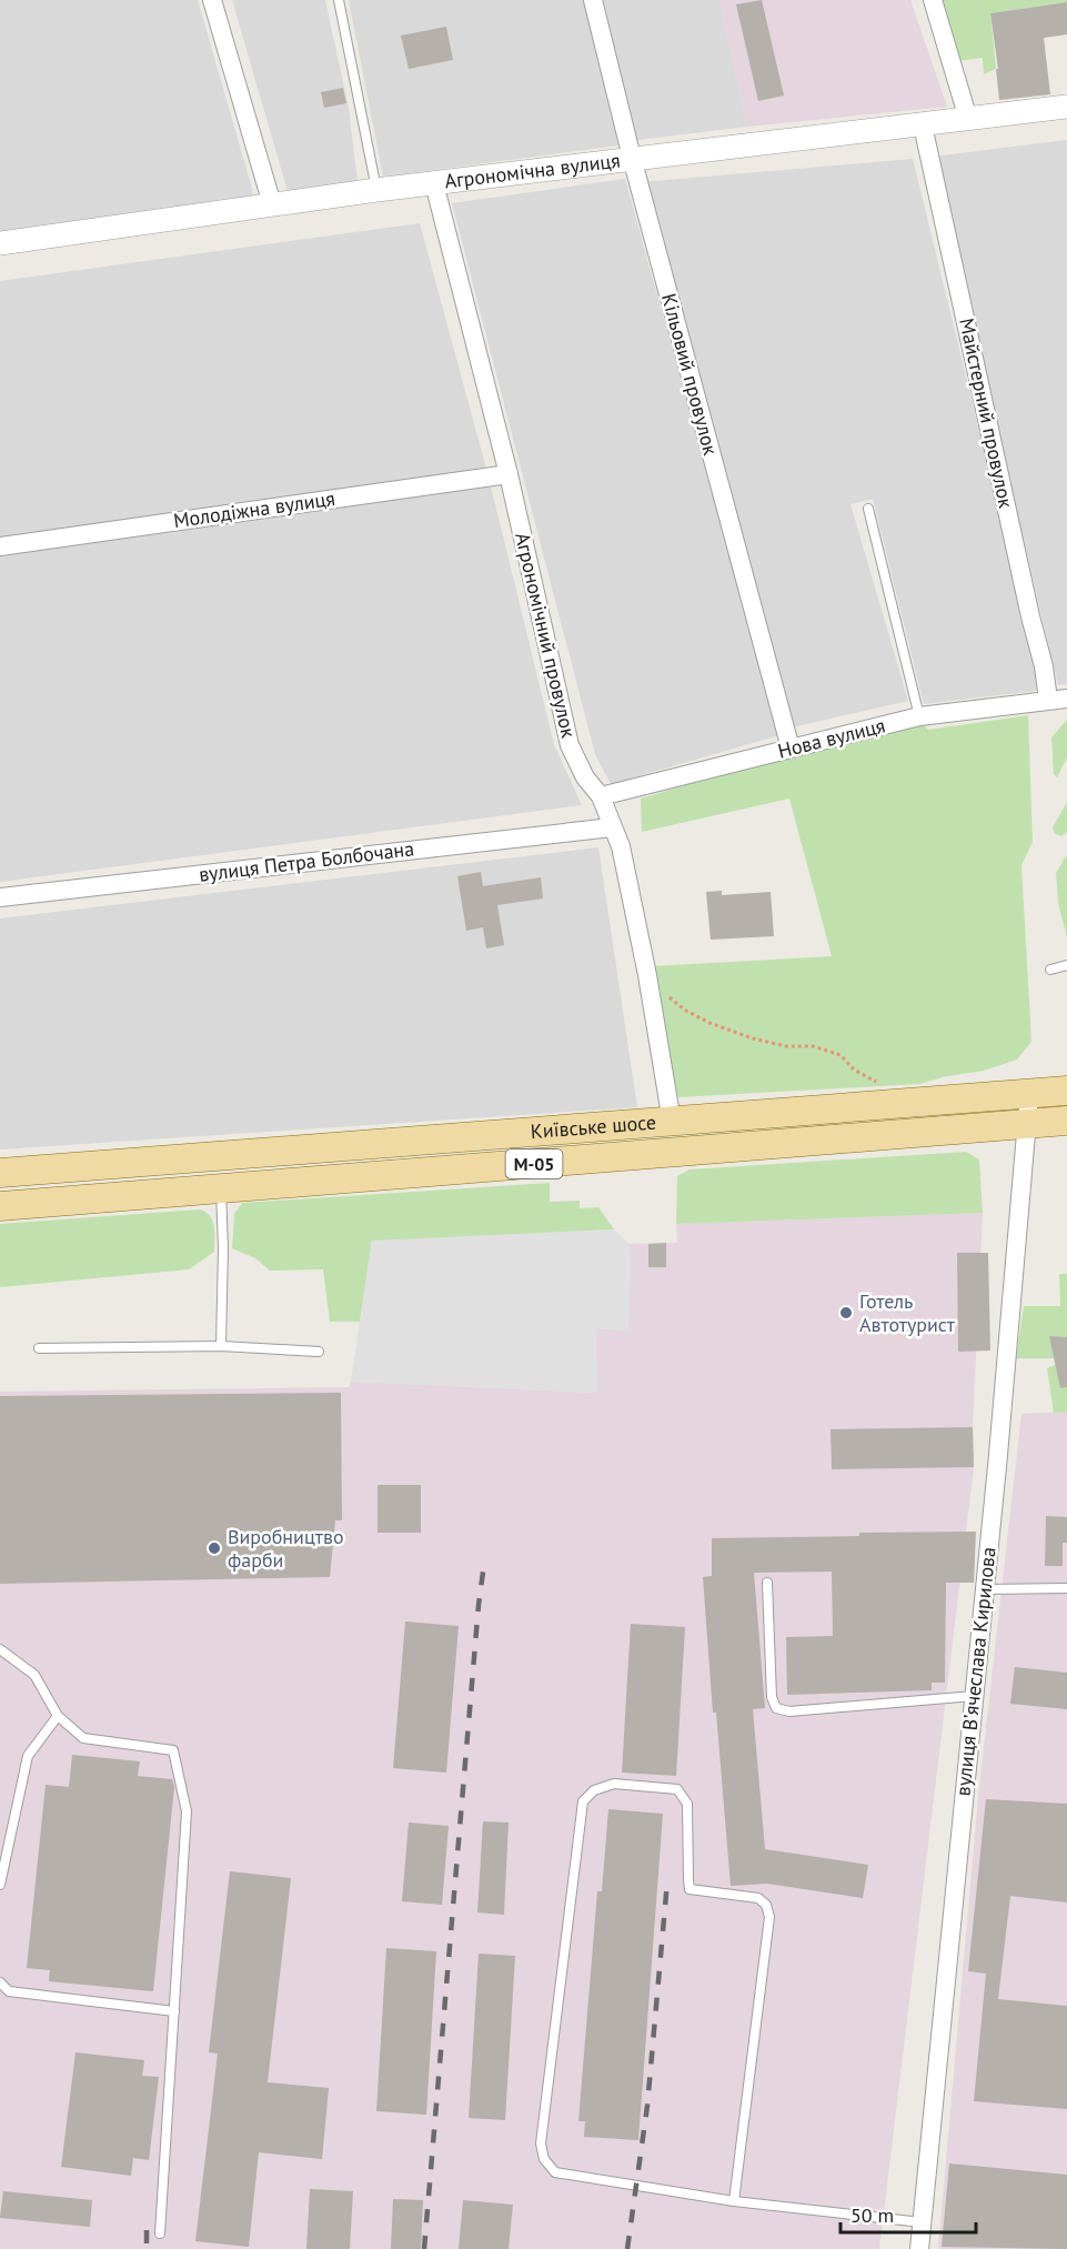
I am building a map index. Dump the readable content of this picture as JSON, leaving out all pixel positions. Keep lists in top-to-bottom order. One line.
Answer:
{"streets":{"main road":["Київське шосе","М-05"],"street":["Агрономічна вулиця","Кільовий провулок","Майстерний провулок","Молодіжна вулиця","Агрономічний провулок","Нова вулиця","вулиця Петра Болбочана","вулиця Вʼячеслава Кирилова"]},"crossings":[["Агрономічна вулиця","Кільовий провулок"],["Агрономічна вулиця","Майстерний провулок"],["Агрономічна вулиця","Агрономічний провулок"],["Кільовий провулок","Нова вулиця"],["Майстерний провулок","Нова вулиця"],["Молодіжна вулиця","Агрономічний провулок"],["Агрономічний провулок","Нова вулиця"],["Агрономічний провулок","вулиця Петра Болбочана"],["Агрономічний провулок","Київське шосе"],["Київське шосе","вулиця Вʼячеслава Кирилова"],["М-05","вулиця Вʼячеслава Кирилова"]],"places":["Готель Автотурист","Виробництво фарби"],"scale_bar":"50 m"}
